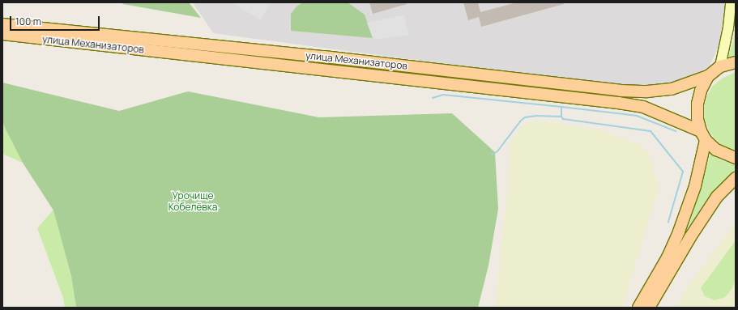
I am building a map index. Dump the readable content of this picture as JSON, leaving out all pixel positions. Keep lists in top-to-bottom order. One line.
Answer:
{"streets":{"main road":["улица Механизаторов"]},"parks":["Урочище Кобелёвка"],"scale_bar":"100 m"}
